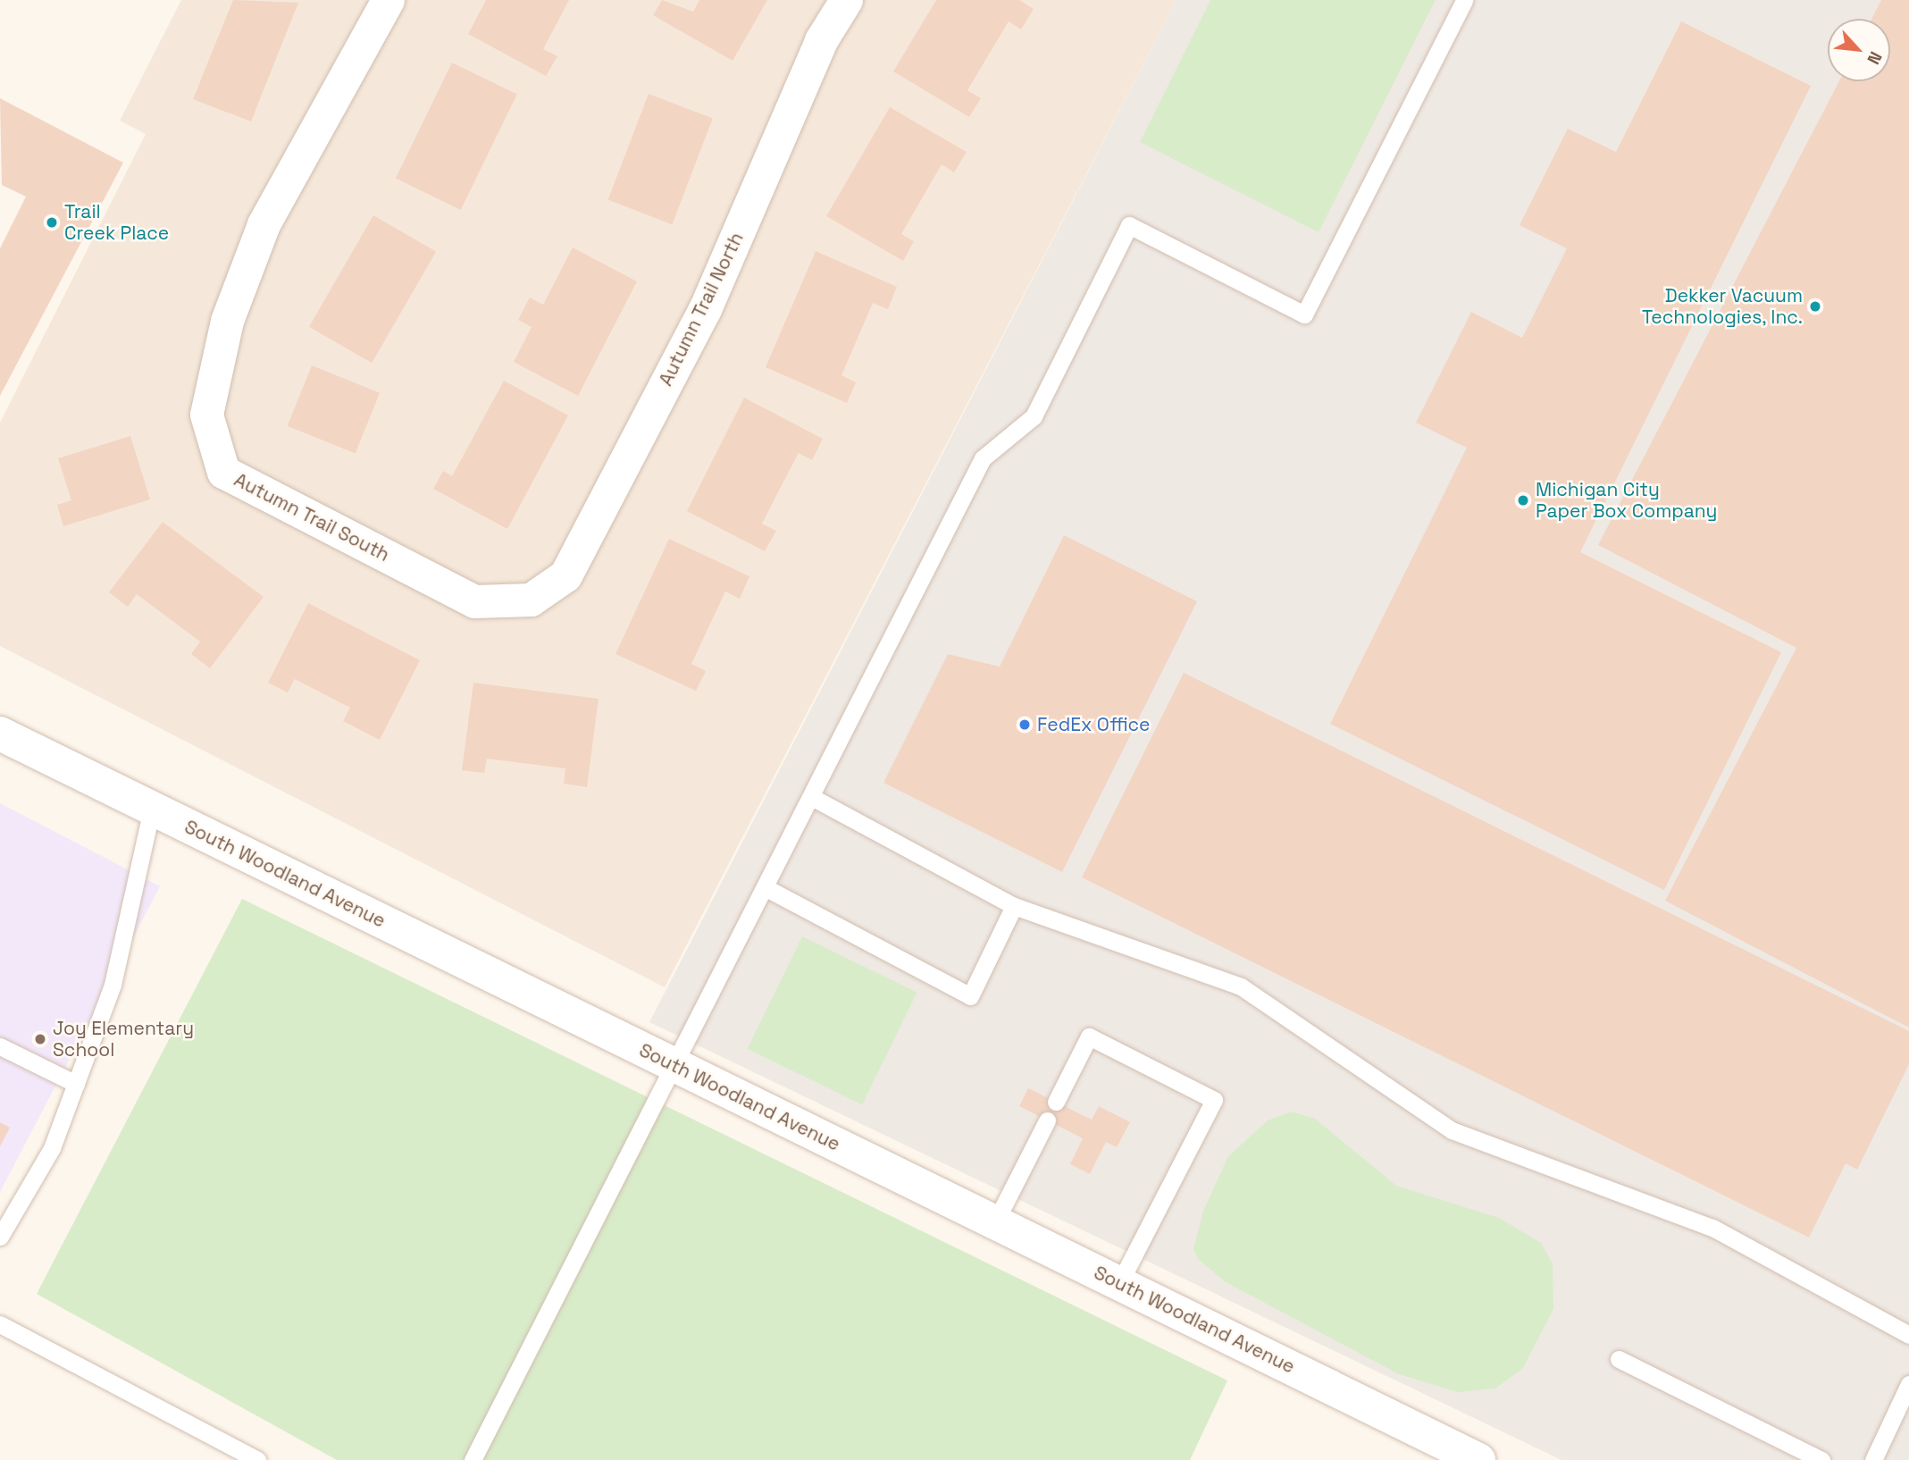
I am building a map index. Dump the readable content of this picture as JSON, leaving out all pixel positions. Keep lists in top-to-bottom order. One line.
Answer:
{"streets":{"street":["Autumn Trail North","Autumn Trail South","South Woodland Avenue"]},"crossings":[["Autumn Trail North","Autumn Trail South"]],"places":["Trail Creek Place","Dekker Vacuum Technologies, Inc.","Michigan City Paper Box Company","FedEx Office","Joy Elementary School"],"north":"bottom right"}
